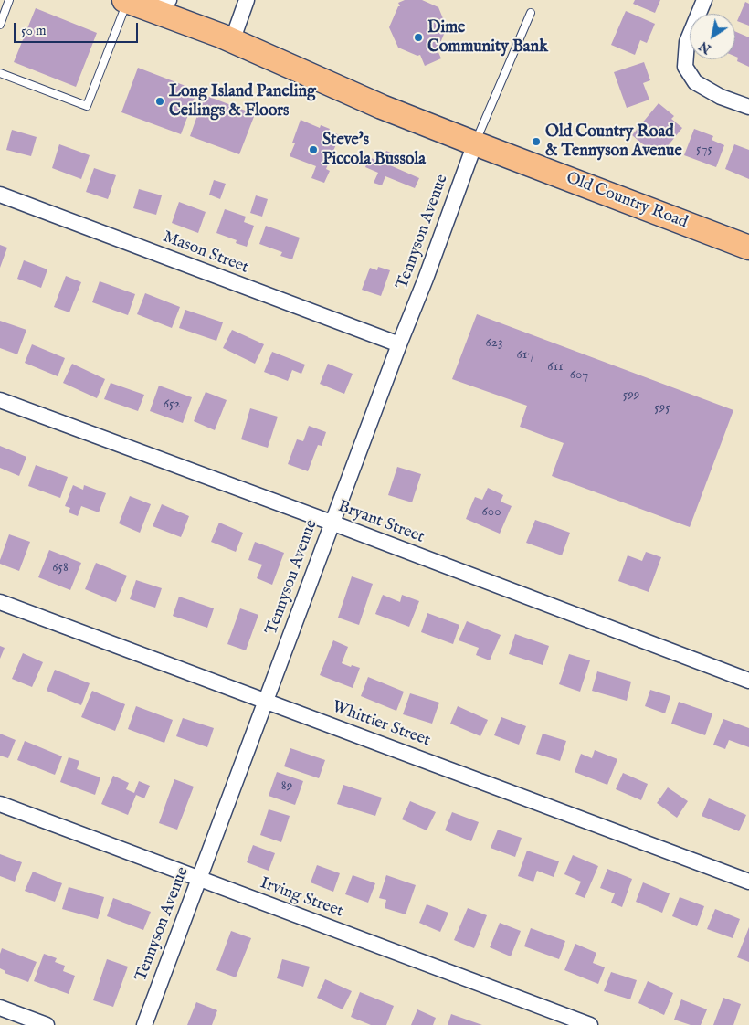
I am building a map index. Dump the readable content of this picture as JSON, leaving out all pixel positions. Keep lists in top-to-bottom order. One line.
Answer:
{"streets":{"main road":["Old Country Road"],"street":["Tennyson Avenue","Mason Street","Bryant Street","Whittier Street","Irving Street"]},"crossings":[["Old Country Road","Tennyson Avenue"],["Tennyson Avenue","Mason Street"],["Tennyson Avenue","Bryant Street"],["Tennyson Avenue","Whittier Street"],["Tennyson Avenue","Irving Street"]],"places":["Dime Community Bank","Long Island Paneling Ceilings & Floors","Old Country Road & Tennyson Avenue","Steve's Piccola Bussola"],"house_numbers":["575","623","617","611","607","599","652","595","600","658","89"],"scale_bar":"50 m","north":"bottom left"}
